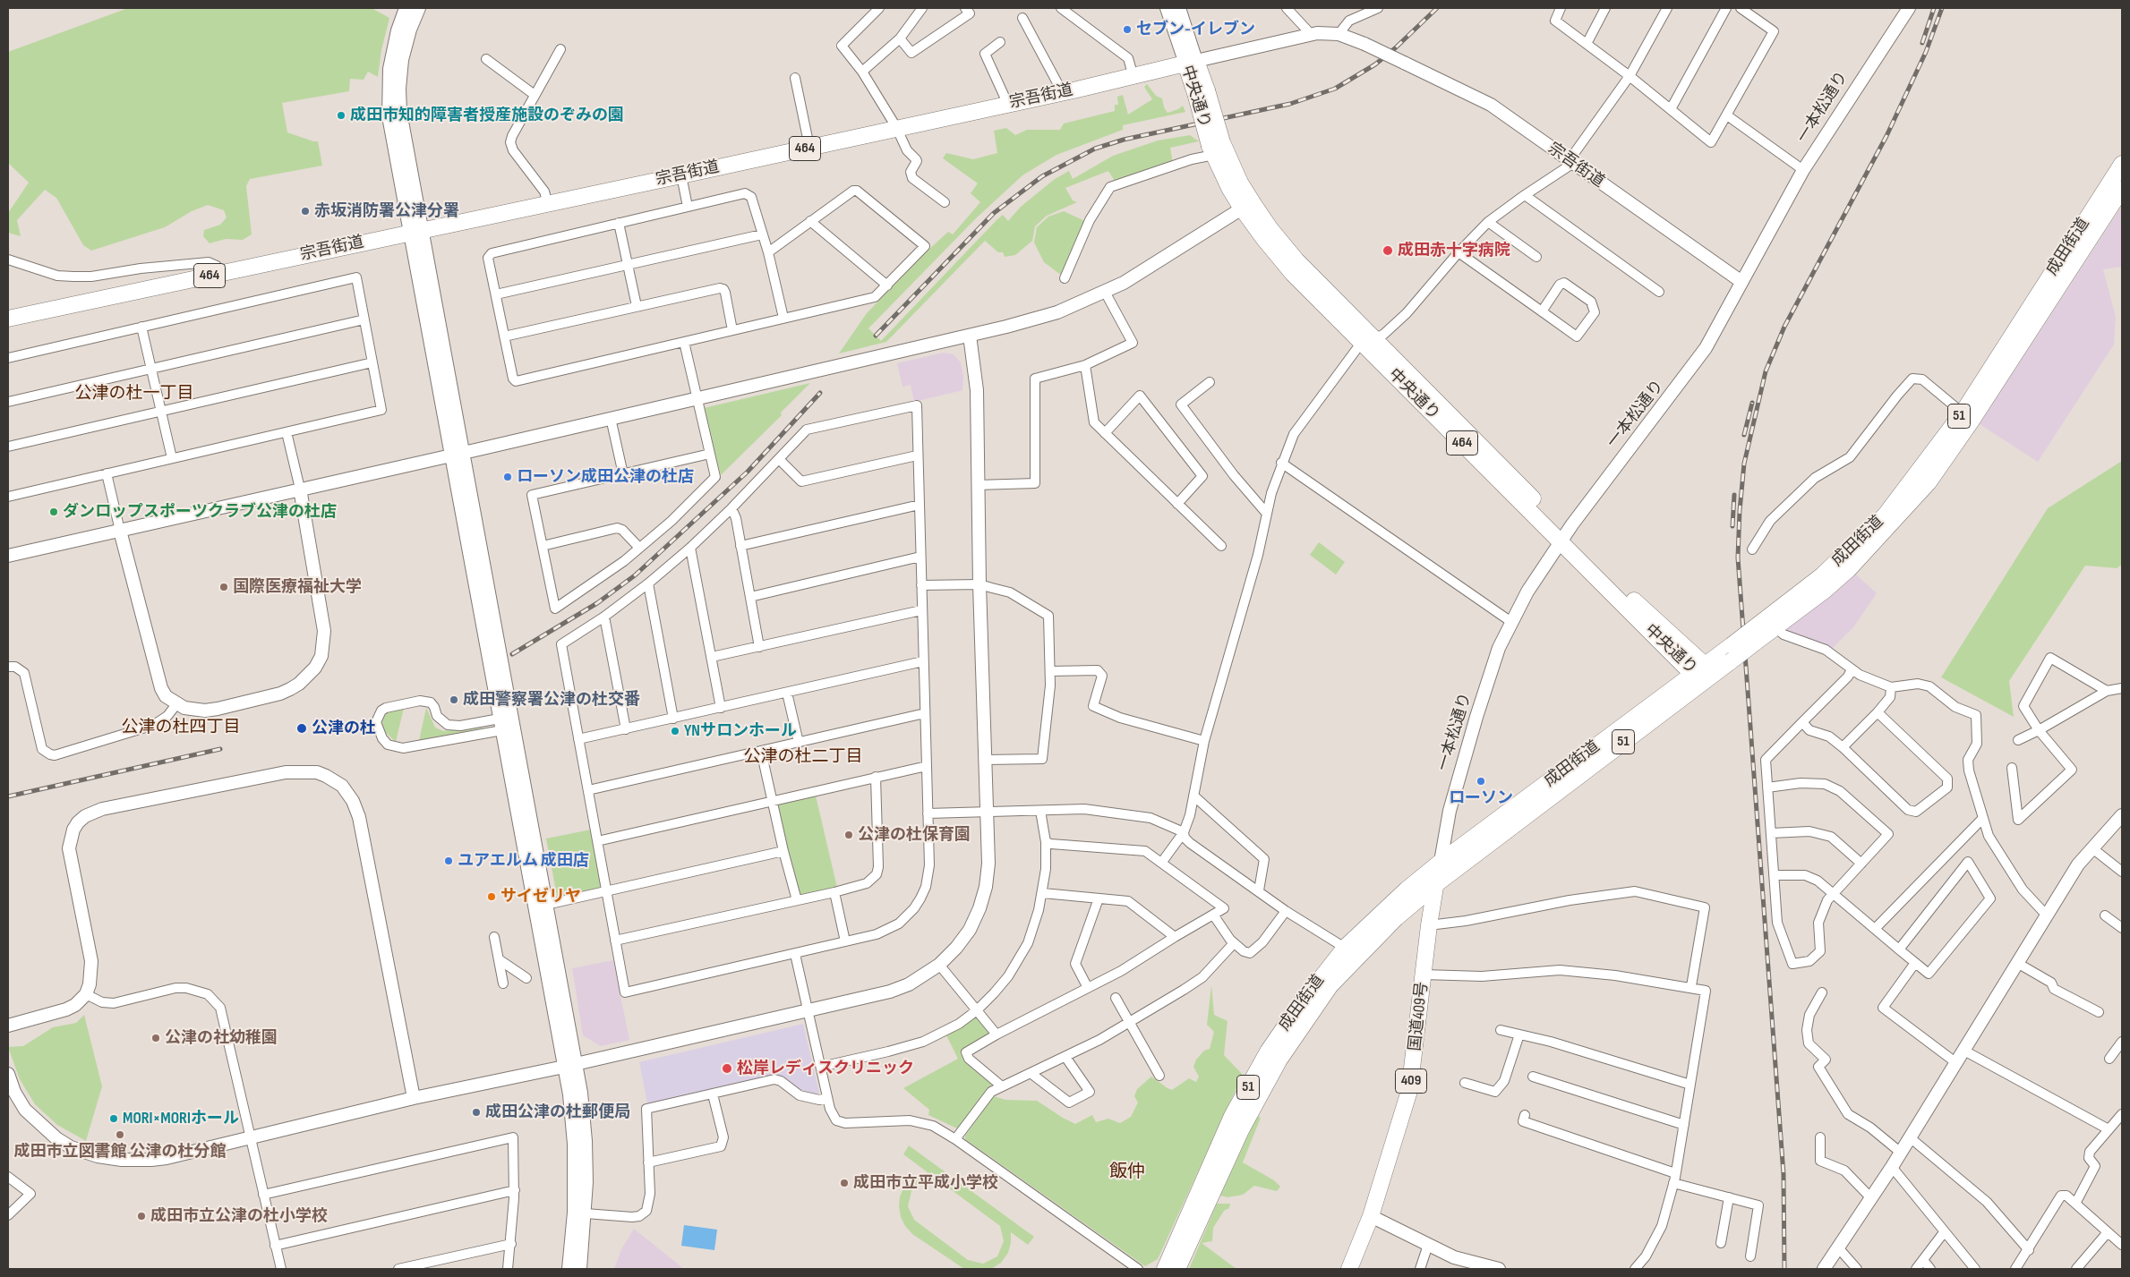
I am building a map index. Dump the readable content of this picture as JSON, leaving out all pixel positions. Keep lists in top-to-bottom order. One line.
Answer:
{"streets":{"highway":["宗吾街道","中央通り","464","成田街道","51","国道409号","409"],"street":["一本松通り"]},"crossings":[["宗吾街道","中央通り"],["宗吾街道","一本松通り"],["中央通り","一本松通り"],["中央通り","成田街道"],["一本松通り","成田街道"],["一本松通り","国道409号"],["成田街道","国道409号"]],"districts":["公津の杜一丁目","公津の杜四丁目","公津の杜二丁目","飯仲"],"places":["セブン-イレブン","成田市知的障害者授産施設のぞみの園","赤坂消防署公津分署","成田赤十字病院","ローソン成田公津の杜店","ダンロップスポーツクラブ公津の杜店","国際医療福祉大学","成田警察署公津の杜交番","公津の杜","YNサロンホール","ローソン","公津の杜保育園","ユアエルム 成田店","サイゼリヤ","公津の社幼稚園","松岸レディスクリニック","成田公津の杜郵便局","MORI×MORIホール","成田市立図書館 公津の杜分館","成田市立平成小学校","成田市立公津の杜小学校"]}
